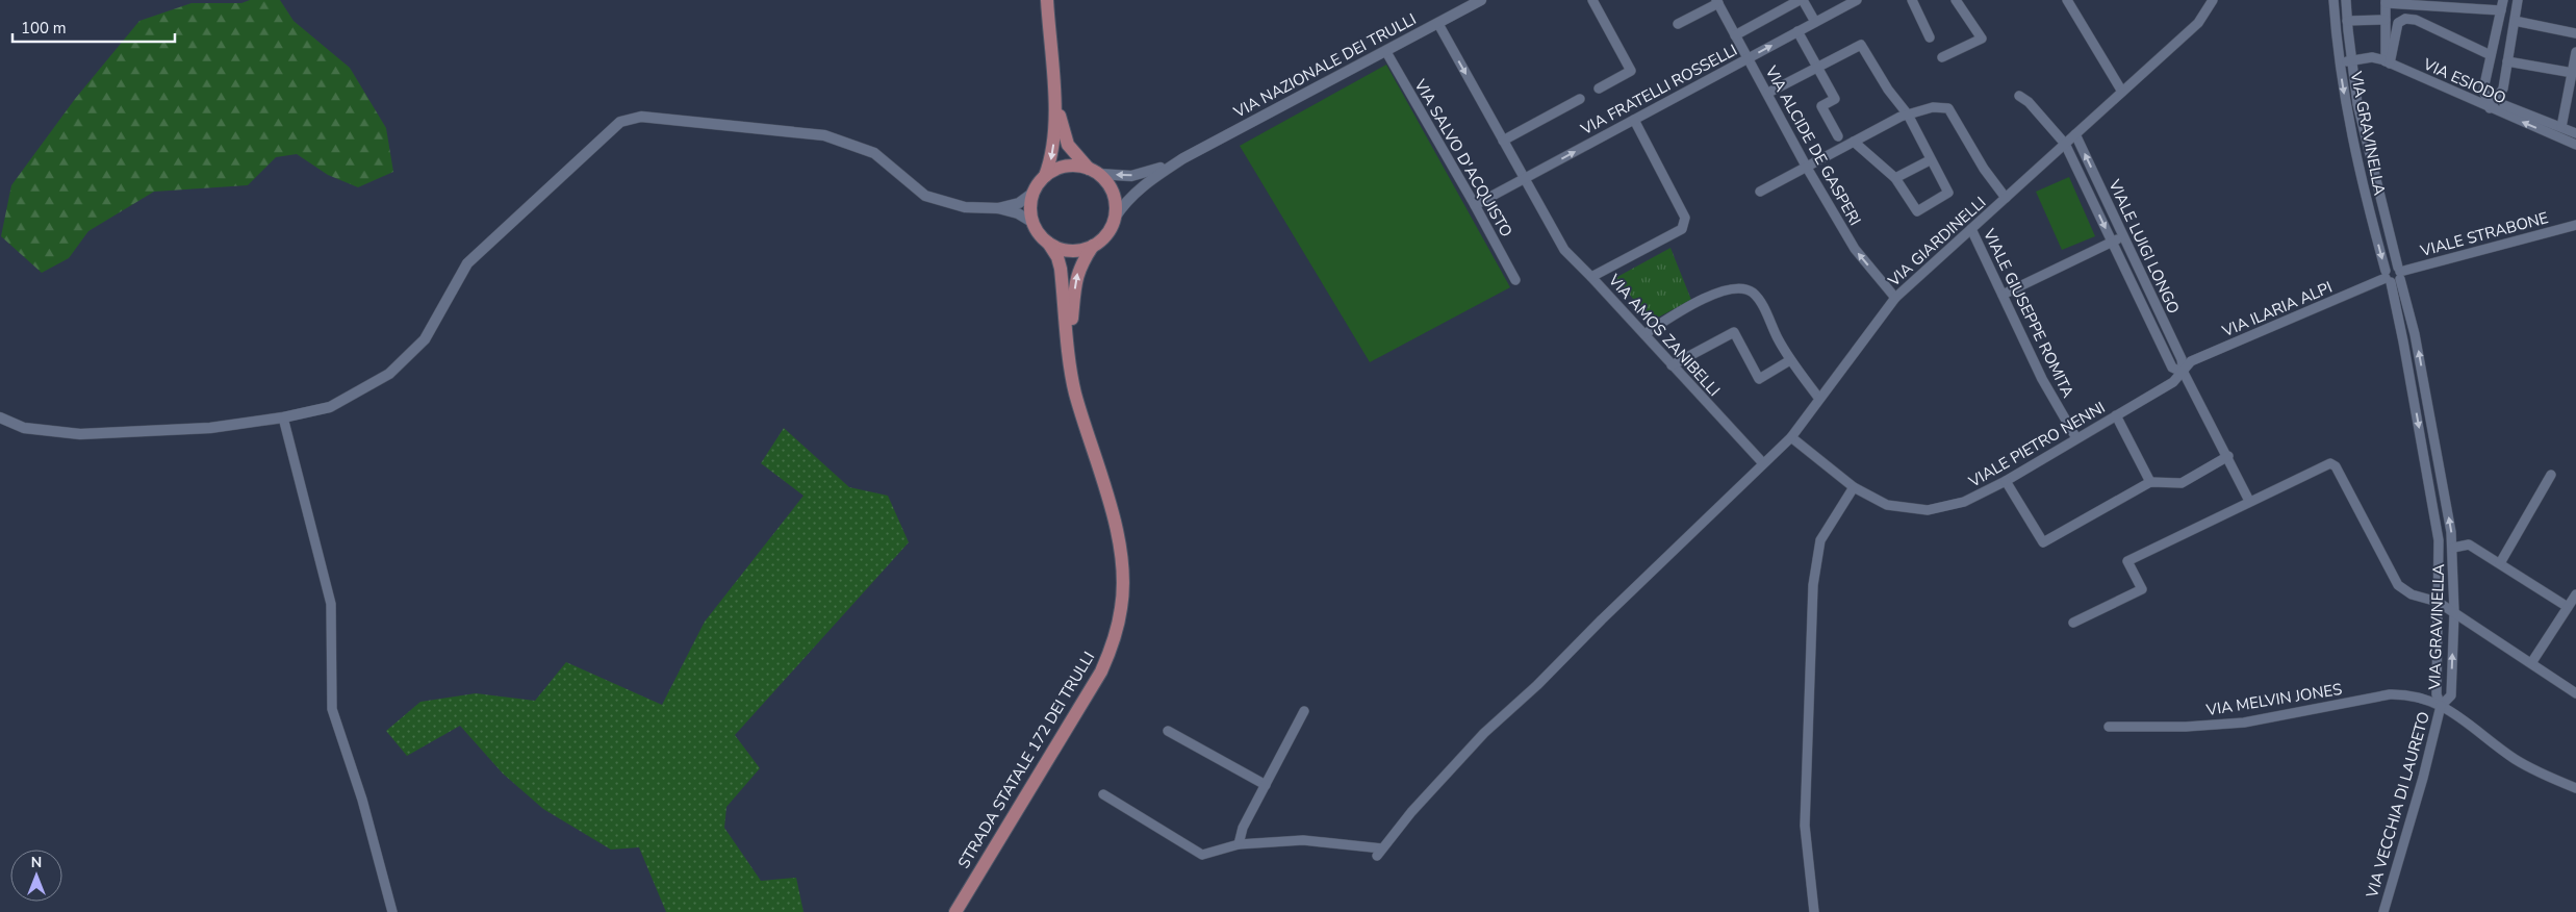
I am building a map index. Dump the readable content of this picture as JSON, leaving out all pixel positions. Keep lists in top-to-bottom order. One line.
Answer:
{"streets":{"main road":["STRADA STATALE 172 DEI TRULLI"],"street":["VIA NAZIONALE DEI TRULLI","VIA ESIODO","VIA FRATELLI ROSSELLI","VIA GRAVINELLA","VIA ALCIDE DE GASPERI","VIA SALVO D'ACQUISTO","VIALE STRABONE","VIA GIARDINELLI","VIALE LUIGI LONGO","VIA ILARIA ALPI","VIALE GIUSEPPE ROMITA","VIA AMOS ZANIBELLI","VIALE PIETRO NENNI","VIA MELVIN JONES","VIA VECCHIA DI LAURETO"]},"crossings":[["VIA NAZIONALE DEI TRULLI","VIA SALVO D'ACQUISTO"],["VIA NAZIONALE DEI TRULLI","VIA AMOS ZANIBELLI"],["VIA NAZIONALE DEI TRULLI","STRADA STATALE 172 DEI TRULLI"],["VIA ESIODO","VIA GRAVINELLA"],["VIA FRATELLI ROSSELLI","VIA ALCIDE DE GASPERI"],["VIA FRATELLI ROSSELLI","VIA SALVO D'ACQUISTO"],["VIA FRATELLI ROSSELLI","VIA AMOS ZANIBELLI"],["VIA GRAVINELLA","VIALE STRABONE"],["VIA GRAVINELLA","VIA ILARIA ALPI"],["VIA GRAVINELLA","VIA MELVIN JONES"],["VIA GRAVINELLA","VIA VECCHIA DI LAURETO"],["VIA ALCIDE DE GASPERI","VIA GIARDINELLI"],["VIALE STRABONE","VIA ILARIA ALPI"],["VIA GIARDINELLI","VIALE LUIGI LONGO"],["VIA GIARDINELLI","VIALE GIUSEPPE ROMITA"],["VIA GIARDINELLI","VIA AMOS ZANIBELLI"],["VIA GIARDINELLI","VIALE PIETRO NENNI"],["VIALE LUIGI LONGO","VIA ILARIA ALPI"],["VIALE LUIGI LONGO","VIALE PIETRO NENNI"],["VIA ILARIA ALPI","VIALE PIETRO NENNI"],["VIALE GIUSEPPE ROMITA","VIALE PIETRO NENNI"],["VIA MELVIN JONES","VIA VECCHIA DI LAURETO"]],"scale_bar":"100 m","north":"top"}
